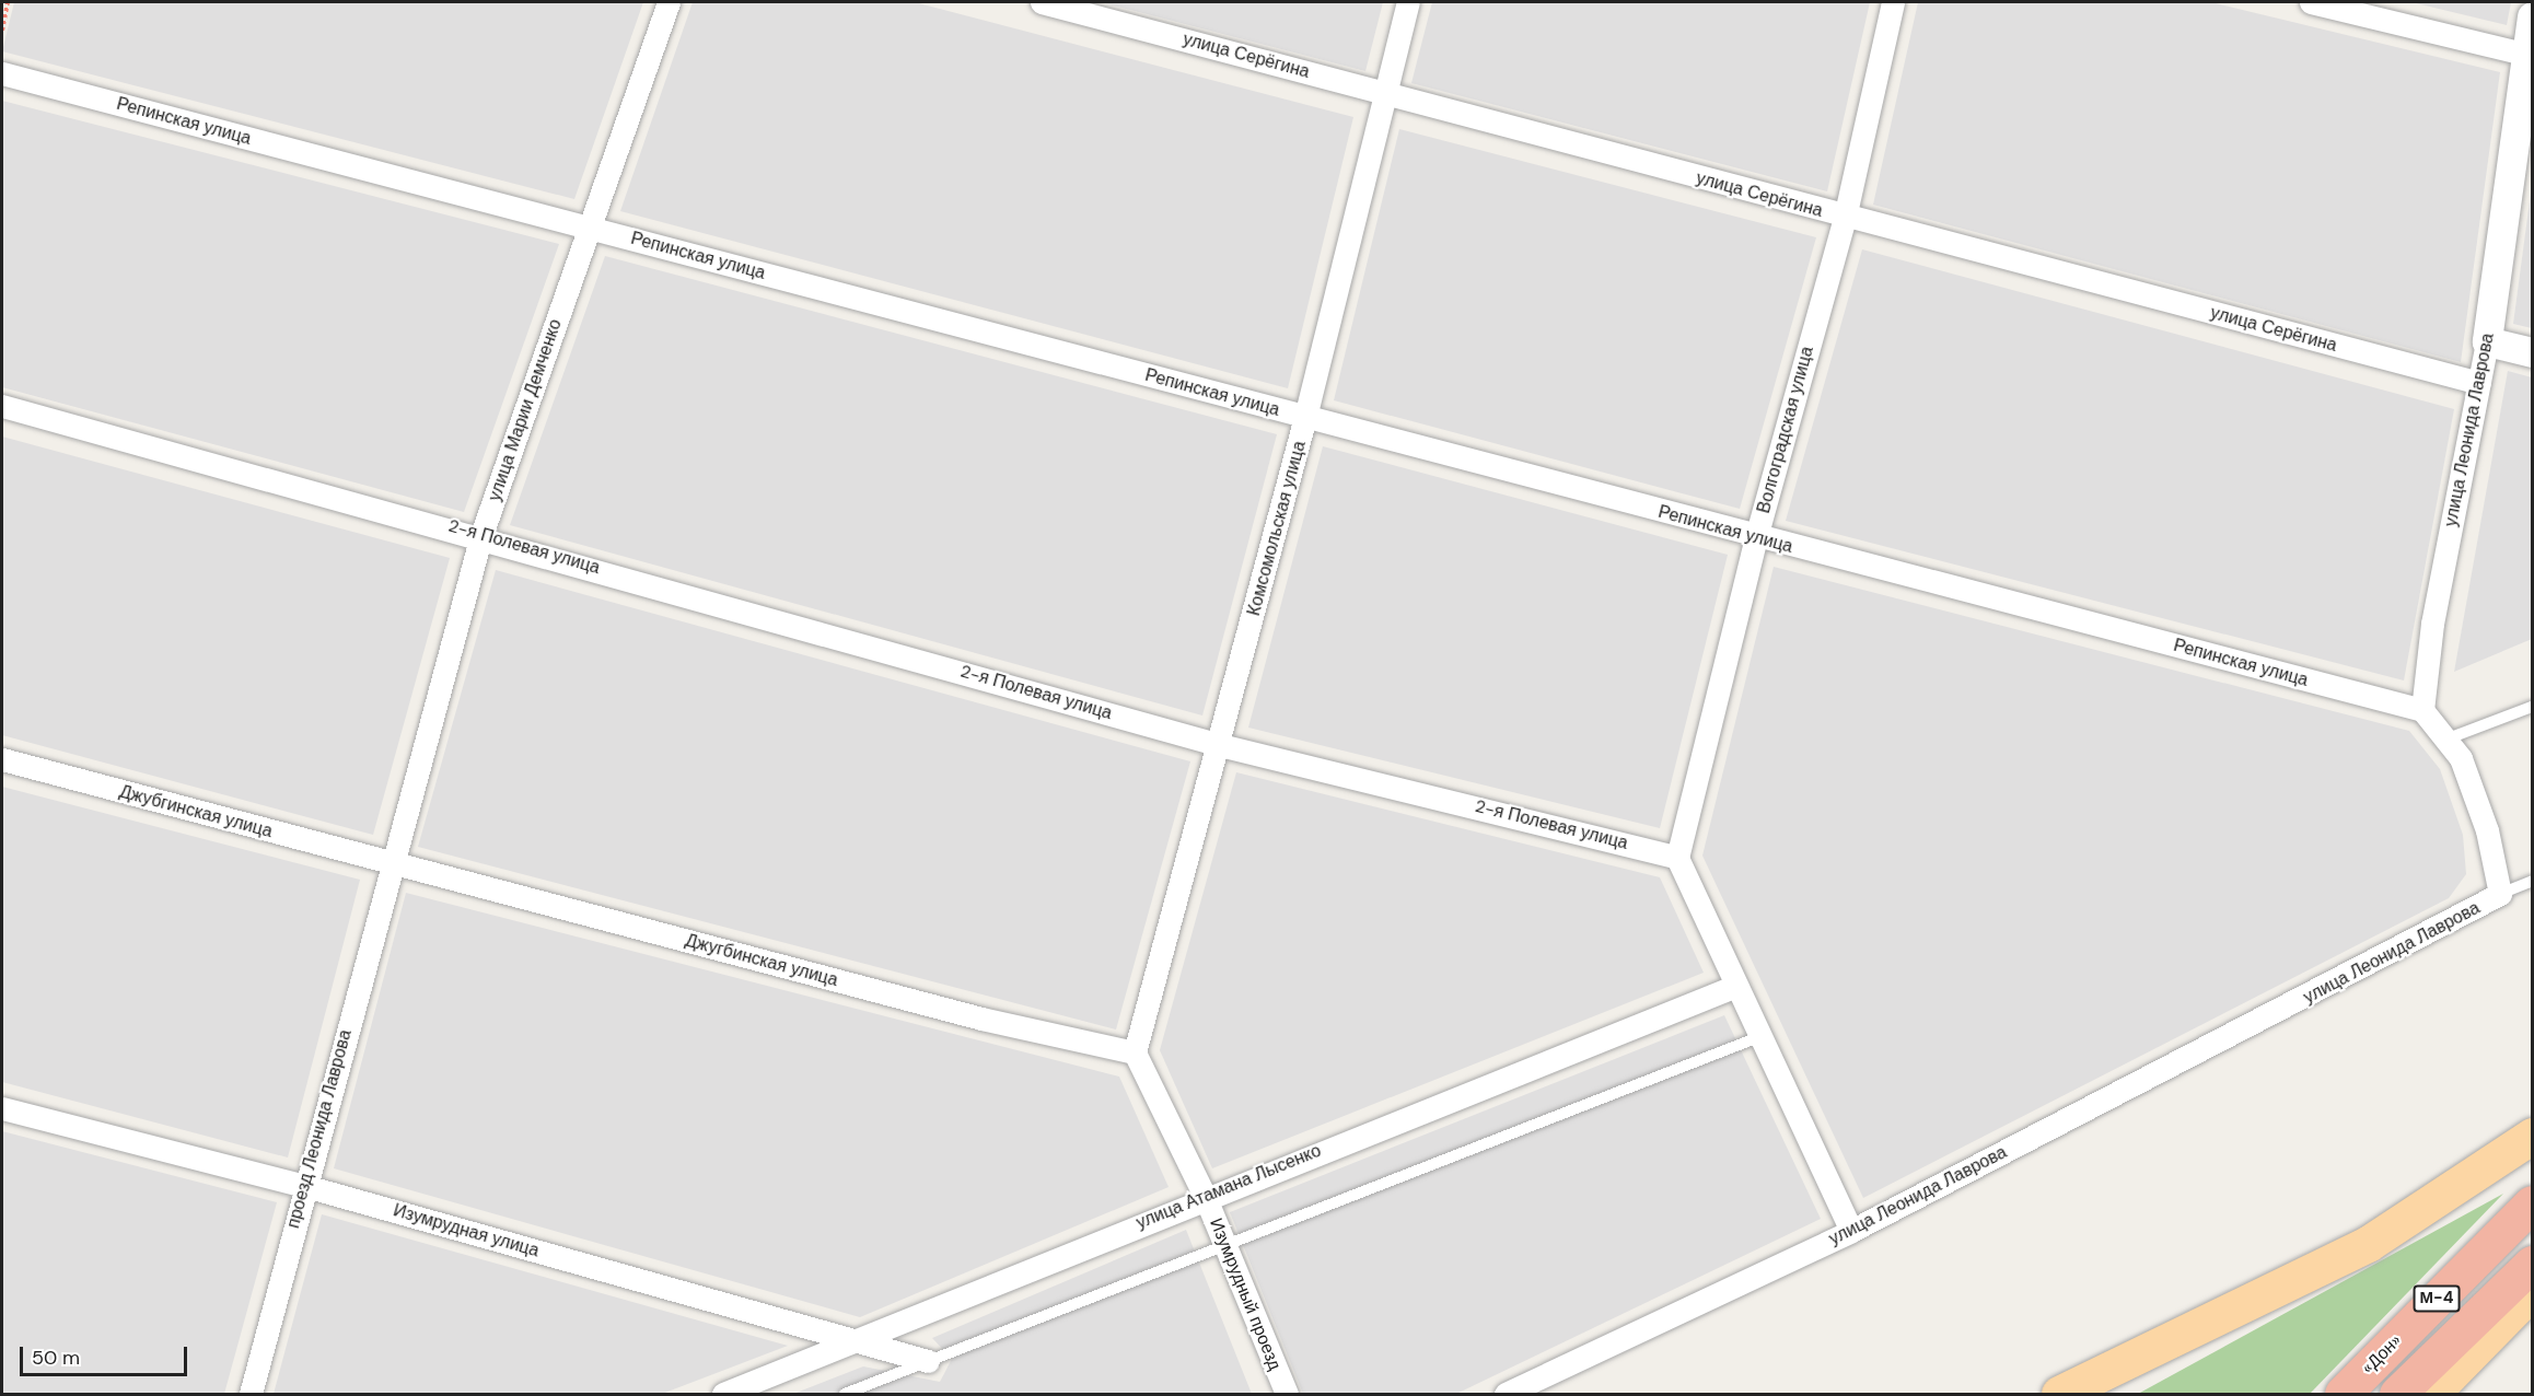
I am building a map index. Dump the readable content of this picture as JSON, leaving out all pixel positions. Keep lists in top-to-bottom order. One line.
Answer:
{"streets":{"highway":["М-4","«Дон»"],"street":["улица Серёгина","Репинская улица","улица Марии Демченко","Волгоградская улица","улица Леонида Лаврова","Комсомольская улица","2-я Полевая улица","Джубгинская улица","Джугбинская улица","проезд Леонида Лаврова","улица Атамана Лысенко","Изумрудная улица","Изумрудный проезд"]},"crossings":[["улица Серёгина","Волгоградская улица"],["улица Серёгина","улица Леонида Лаврова"],["улица Серёгина","Комсомольская улица"],["Репинская улица","улица Марии Демченко"],["Репинская улица","Волгоградская улица"],["Репинская улица","улица Леонида Лаврова"],["Репинская улица","Комсомольская улица"],["улица Марии Демченко","2-я Полевая улица"],["улица Марии Демченко","Джубгинская улица"],["улица Марии Демченко","Джугбинская улица"],["улица Марии Демченко","проезд Леонида Лаврова"],["Волгоградская улица","2-я Полевая улица"],["Комсомольская улица","2-я Полевая улица"],["Комсомольская улица","Джугбинская улица"],["Комсомольская улица","Изумрудный проезд"],["Джубгинская улица","Джугбинская улица"],["Джубгинская улица","проезд Леонида Лаврова"],["Джугбинская улица","проезд Леонида Лаврова"],["Джугбинская улица","Изумрудный проезд"],["проезд Леонида Лаврова","Изумрудная улица"],["улица Атамана Лысенко","Изумрудная улица"],["улица Атамана Лысенко","Изумрудный проезд"]],"scale_bar":"50 m"}
